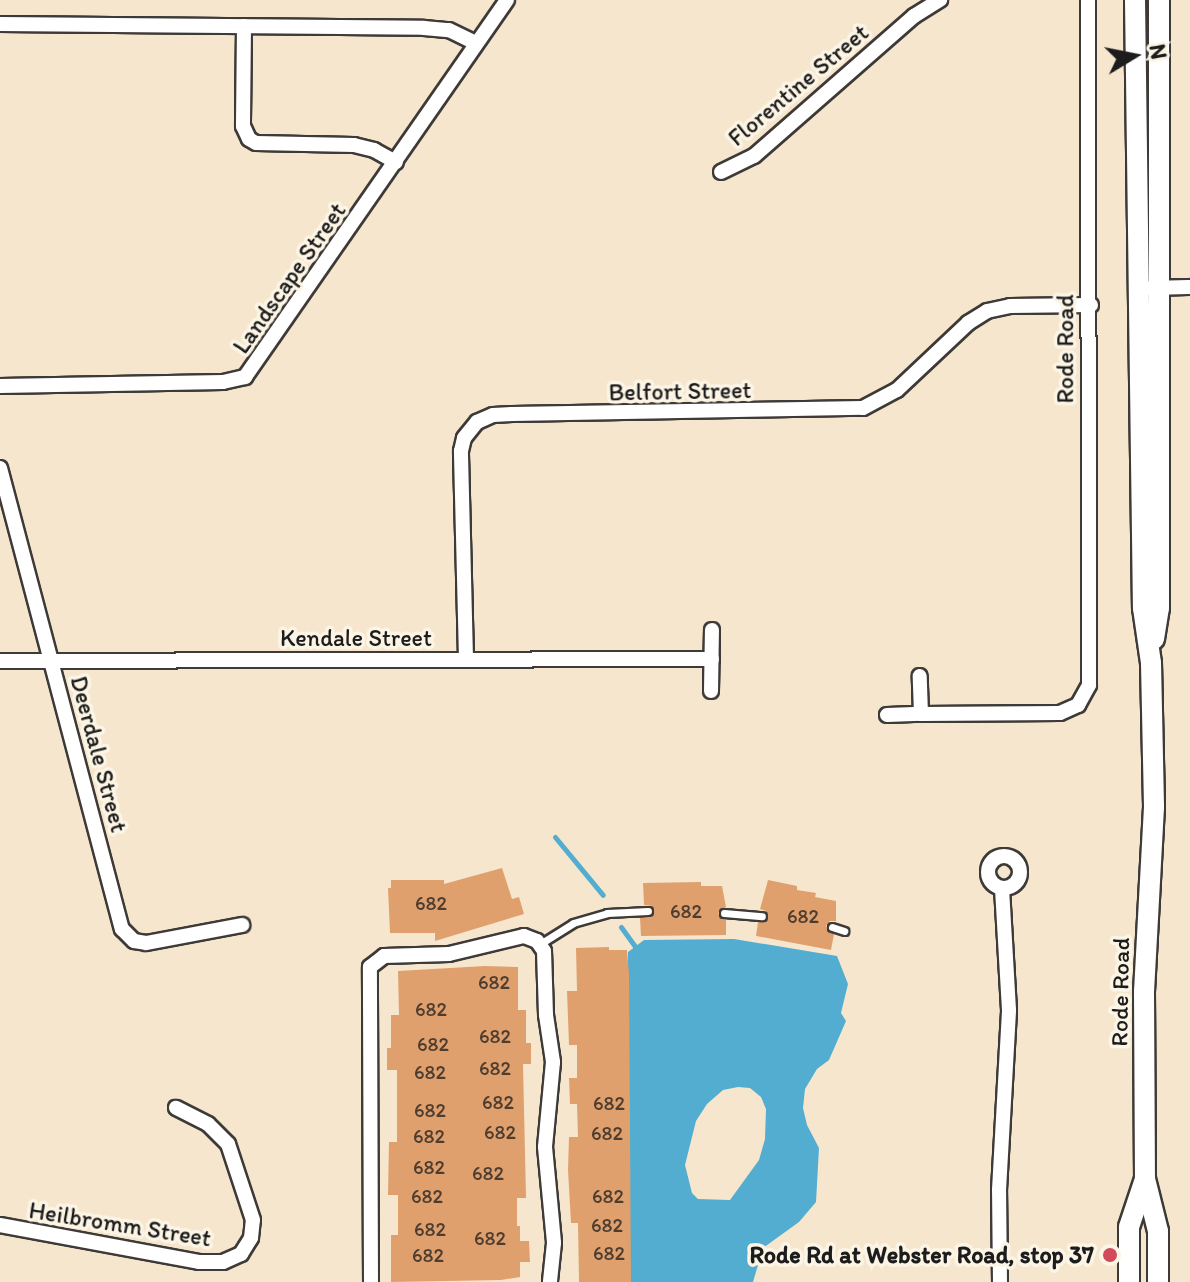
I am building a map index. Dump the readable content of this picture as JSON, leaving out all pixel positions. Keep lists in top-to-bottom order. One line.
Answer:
{"streets":{"main road":["Rode Road"],"street":["Florentine Street","Landscape Street","Belfort Street","Kendale Street","Deerdale Street","Heilbromm Street"]},"crossings":[["Rode Road","Belfort Street"],["Belfort Street","Kendale Street"],["Kendale Street","Deerdale Street"]],"places":["Rode Rd at Webster Road, stop 37"],"house_numbers":["682","682","682","682","682","682","682","682","682","682","682","682","682","682","682","682","682","682","682","682","682","682","682","682"],"north":"right"}
